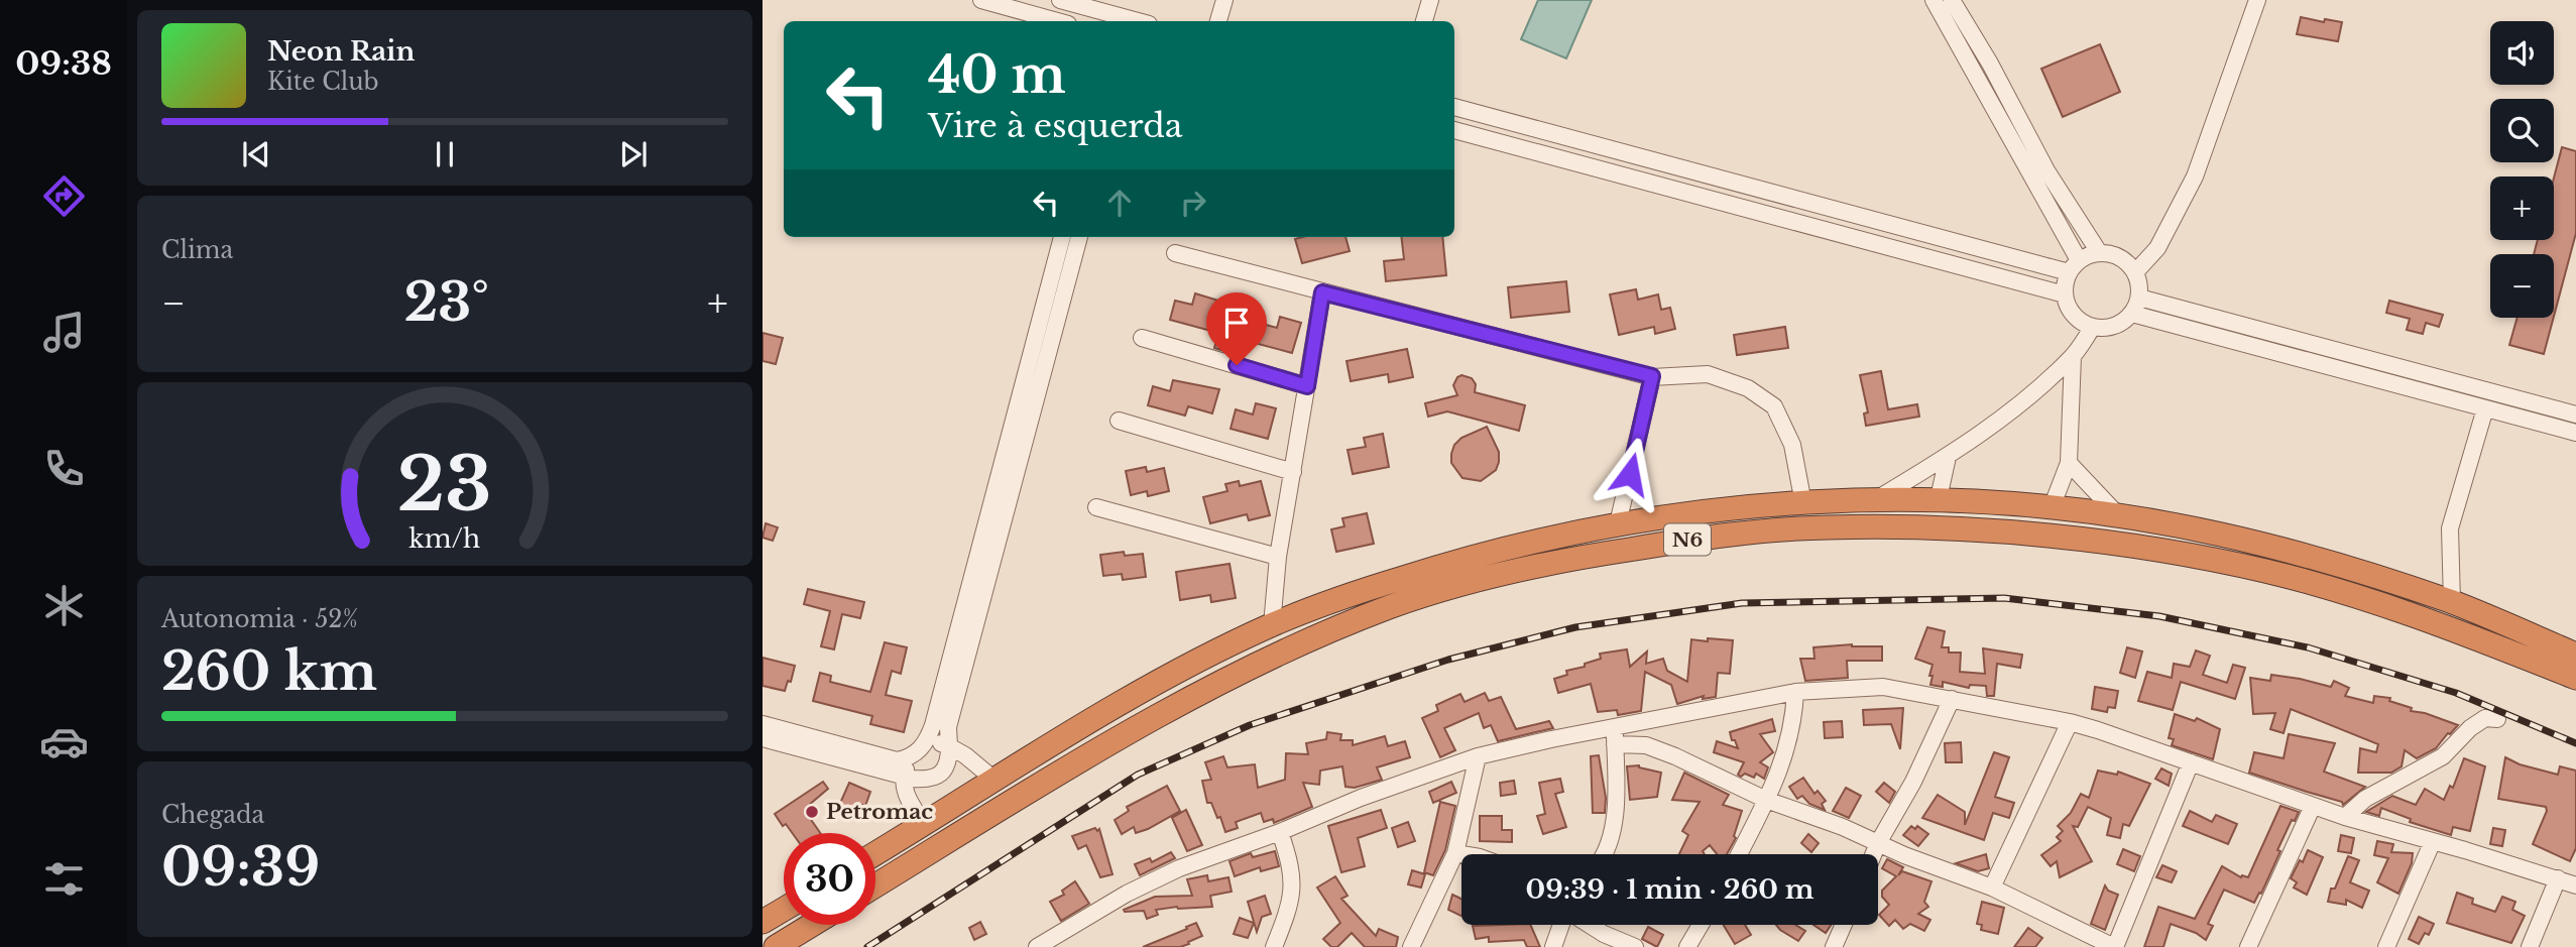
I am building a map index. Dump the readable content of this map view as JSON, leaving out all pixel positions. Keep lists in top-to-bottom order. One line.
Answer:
{"streets":{"highway":["N6"]},"places":["Petromac"],"page":{"tabs":"09:38","map_buttons":["+","−"],"turn":["40 m","Vire à esquerda"],"song":["Neon Rain","Kite Club"],"tile":["Clima",["Autonomia · 52%","260 km"],["Chegada","09:39"]],"heat":["−","23°","+"],"limit":"30","trip":"09:39 · 1 min · 260 m","gauge":["23","km/h"]}}
